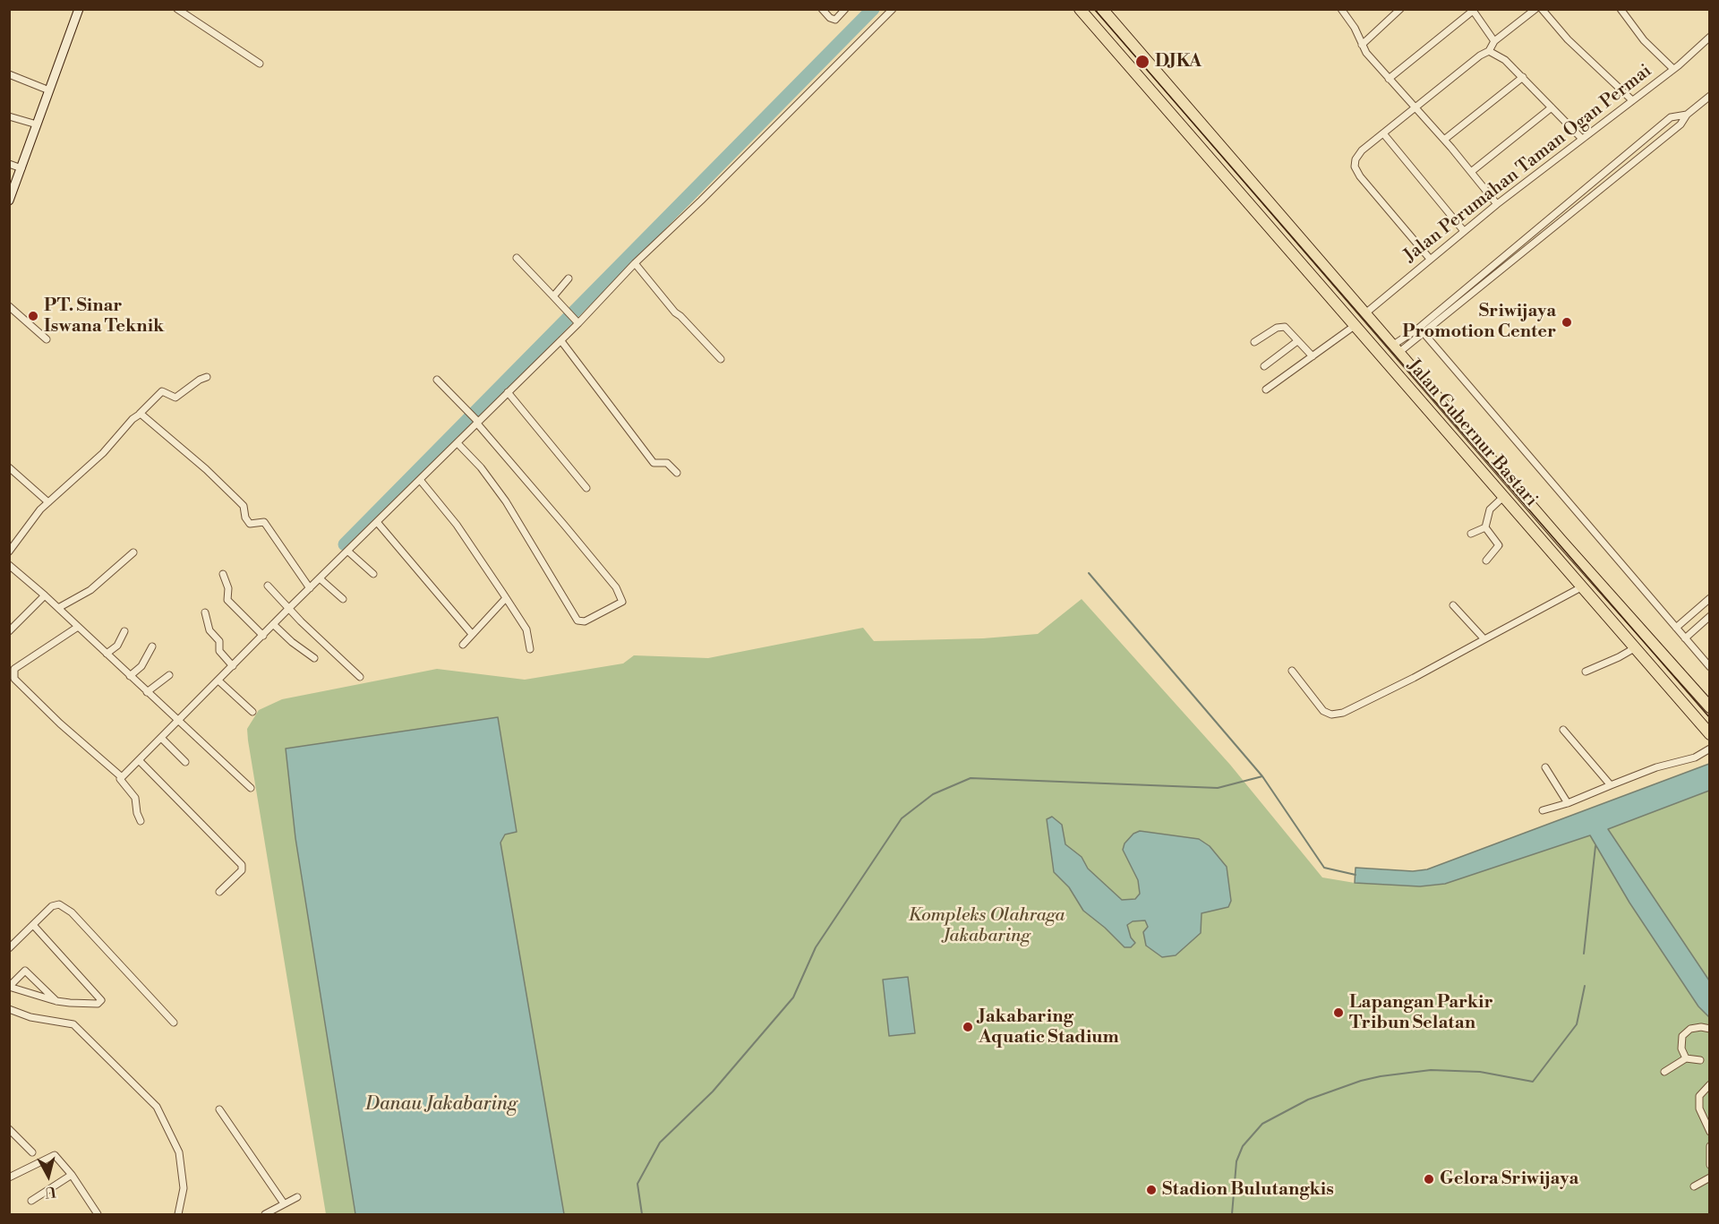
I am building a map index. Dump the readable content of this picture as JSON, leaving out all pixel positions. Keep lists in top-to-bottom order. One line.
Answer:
{"streets":{"highway":["Jalan Gubernur Bastari"],"street":["Jalan Perumahan Taman Ogan Permai"]},"crossings":[["Jalan Perumahan Taman Ogan Permai","Jalan Gubernur Bastari"]],"water":["Danau Jakabaring"],"parks":["Kompleks Olahraga Jakabaring"],"places":["DJKA","PT. Sinar Iswana Teknik","Sriwijaya Promotion Center","Lapangan Parkir Tribun Selatan","Jakabaring Aquatic Stadium","Gelora Sriwijaya","Stadion Bulutangkis"],"north":"bottom"}
